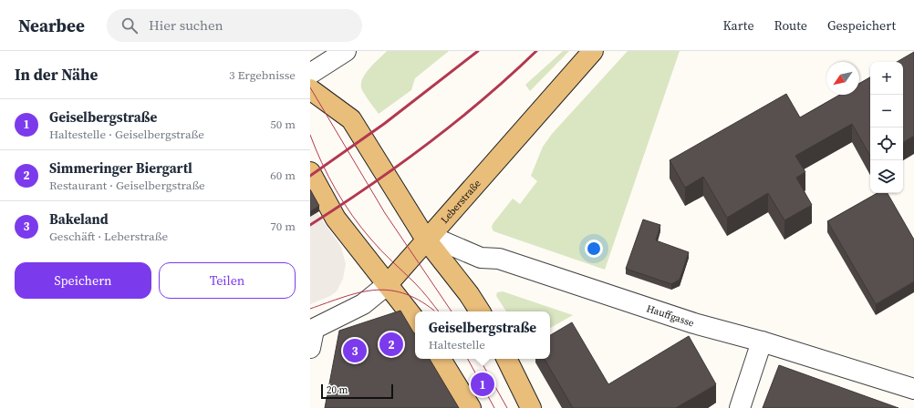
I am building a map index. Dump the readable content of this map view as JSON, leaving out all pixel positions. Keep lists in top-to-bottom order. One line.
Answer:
{"streets":{"main road":["Leberstraße"],"street":["Hauffgasse"]},"crossings":[["Leberstraße","Hauffgasse"]],"scale_bar":"20 m","north":"bottom left","page":{"header":"Nearbee","search":"Hier suchen","nav":["Karte","Route","Gespeichert"],"heading":["In der Nähe","3 Ergebnisse"],"map_buttons":["+","−"],"list":[{"mark":"1","name":"Geiselbergstraße","note":"Haltestelle · Geiselbergstraße","value":"50 m"},{"mark":"2","name":"Simmeringer Biergartl","note":"Restaurant · Geiselbergstraße","value":"60 m"},{"mark":"3","name":"Bakeland","note":"Geschäft · Leberstraße","value":"70 m"}],"buttons":["Speichern","Teilen"],"popup":["Geiselbergstraße","Haltestelle"],"pins":["2","3","1"],"scale":"20 m"}}
